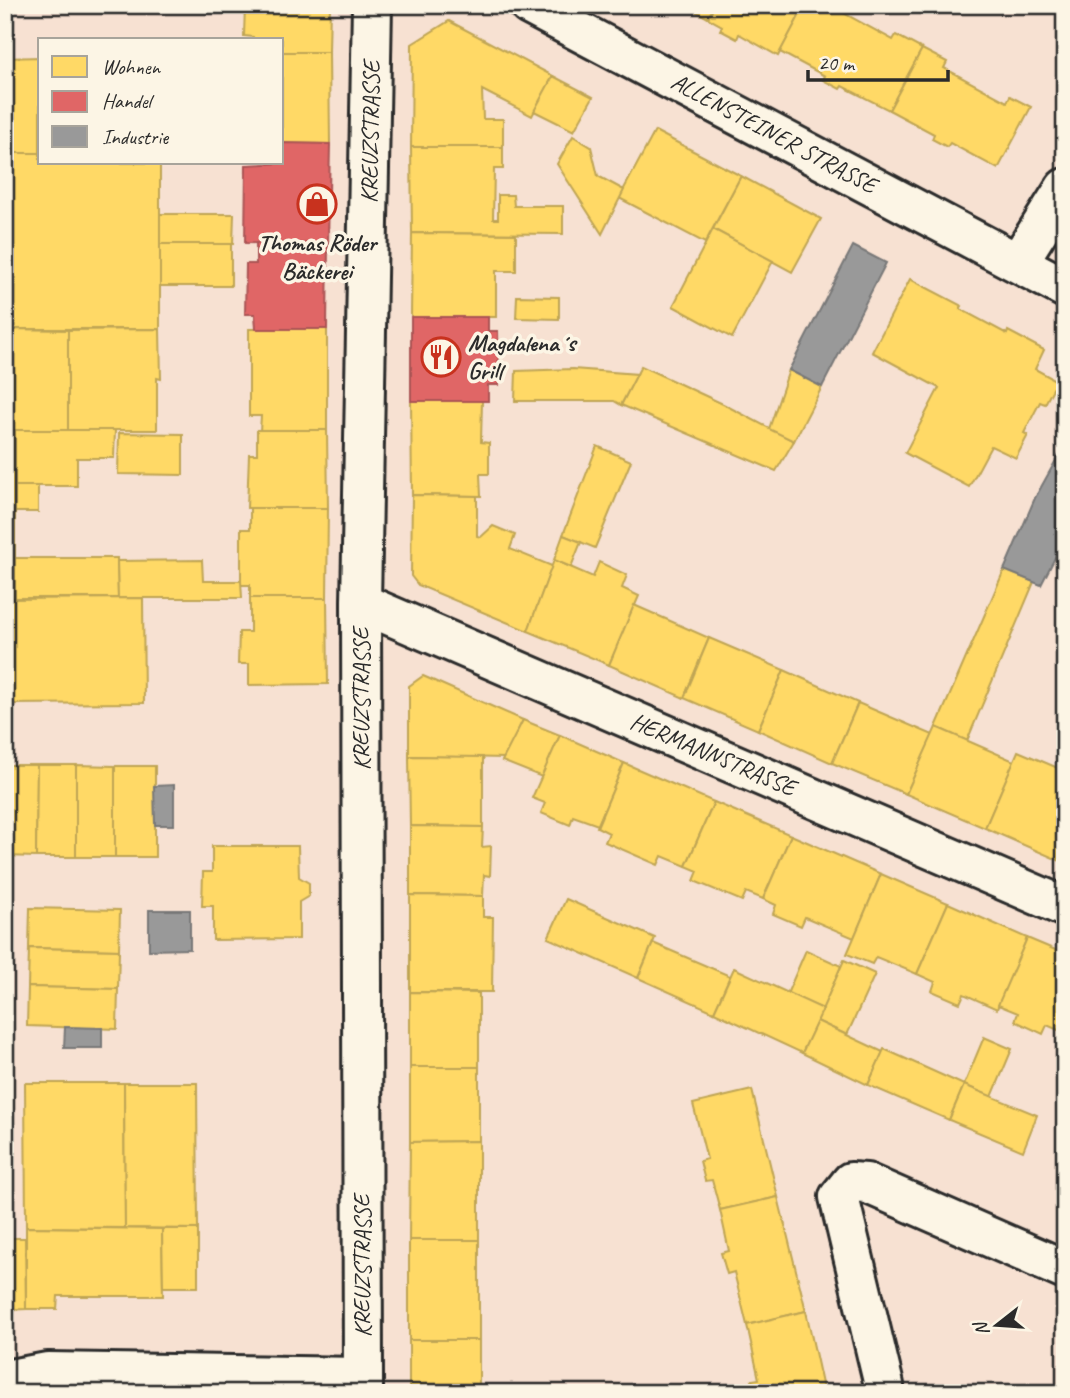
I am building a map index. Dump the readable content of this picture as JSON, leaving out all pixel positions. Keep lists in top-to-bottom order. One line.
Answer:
{"streets":{"street":["KREUZSTRASSE","ALLENSTEINER STRASSE","HERMANNSTRASSE"]},"crossings":[["KREUZSTRASSE","HERMANNSTRASSE"]],"places":{"shop":["Thomas Röder Bäckerei"],"restaurant":["Magdalena´s Grill"]},"legend":["Wohnen","Handel","Industrie"],"scale_bar":"20 m","north":"left"}
